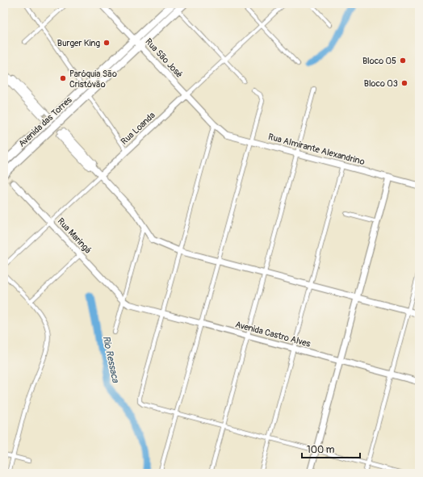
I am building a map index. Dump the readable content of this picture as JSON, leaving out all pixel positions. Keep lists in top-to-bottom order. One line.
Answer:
{"streets":{"highway":["Avenida das Torres"],"street":["Rua São José","Rua Loanda","Rua Almirante Alexandrino","Rua Maringá","Avenida Castro Alves"]},"crossings":[["Rua São José","Avenida das Torres"],["Rua São José","Rua Loanda"],["Rua São José","Rua Almirante Alexandrino"],["Rua Loanda","Rua Maringá"],["Rua Maringá","Avenida Castro Alves"]],"water":["Rio Ressaca"],"places":["Burger King","Bloco 05","Paróquia São Cristóvão","Bloco 03"],"scale_bar":"100 m"}
